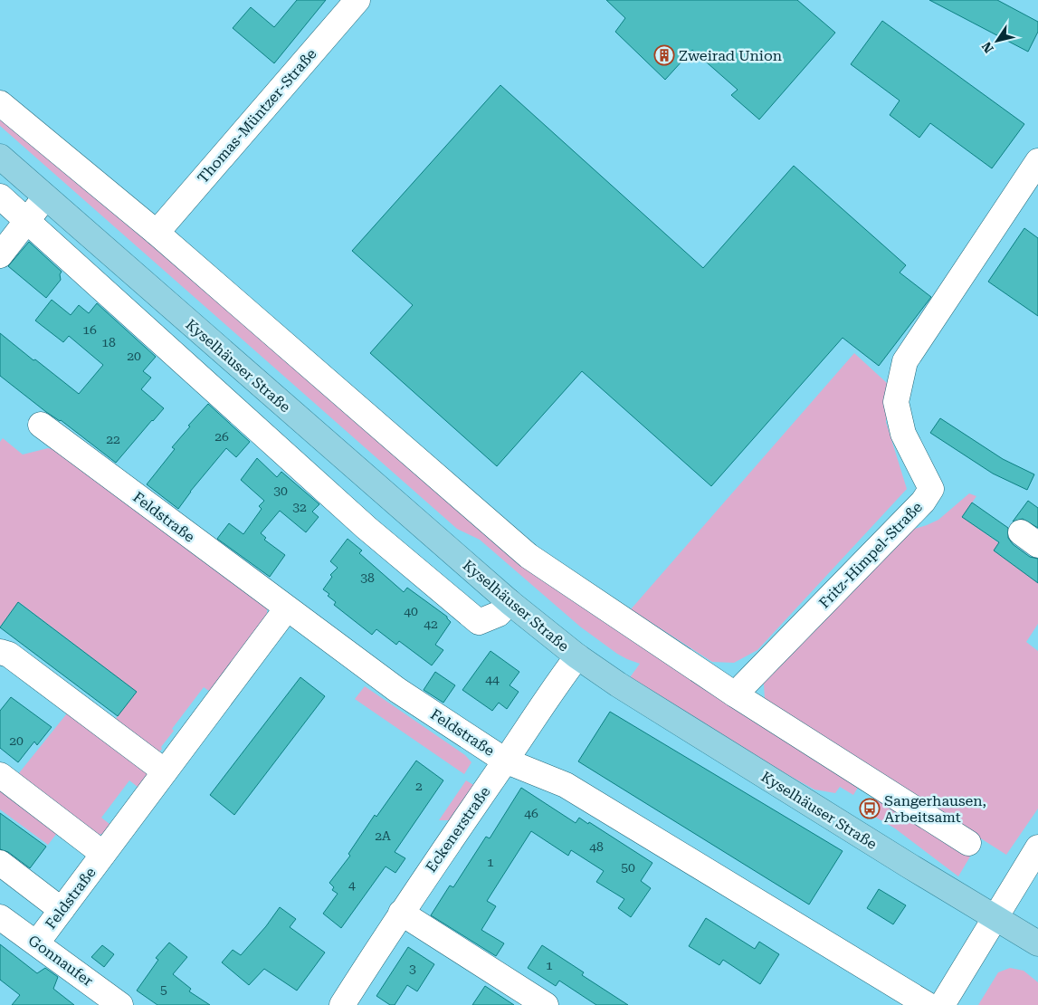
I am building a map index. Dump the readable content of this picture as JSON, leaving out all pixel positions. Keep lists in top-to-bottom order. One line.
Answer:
{"streets":{"main road":["Kyselhäuser Straße"],"street":["Thomas-Müntzer-Straße","Feldstraße","Fritz-Himpel-Straße","Eckenerstraße","Gonnaufer"]},"crossings":[["Kyselhäuser Straße","Eckenerstraße"],["Feldstraße","Eckenerstraße"],["Feldstraße","Gonnaufer"]],"places":{"building":["Zweirad Union"],"bus stop":["Sangerhausen, Arbeitsamt"]},"house_numbers":["16","18","20","26","22","30","32","38","40","42","44","20","2","46","2A","48","1","50","4","1","3","5"],"north":"bottom left"}
